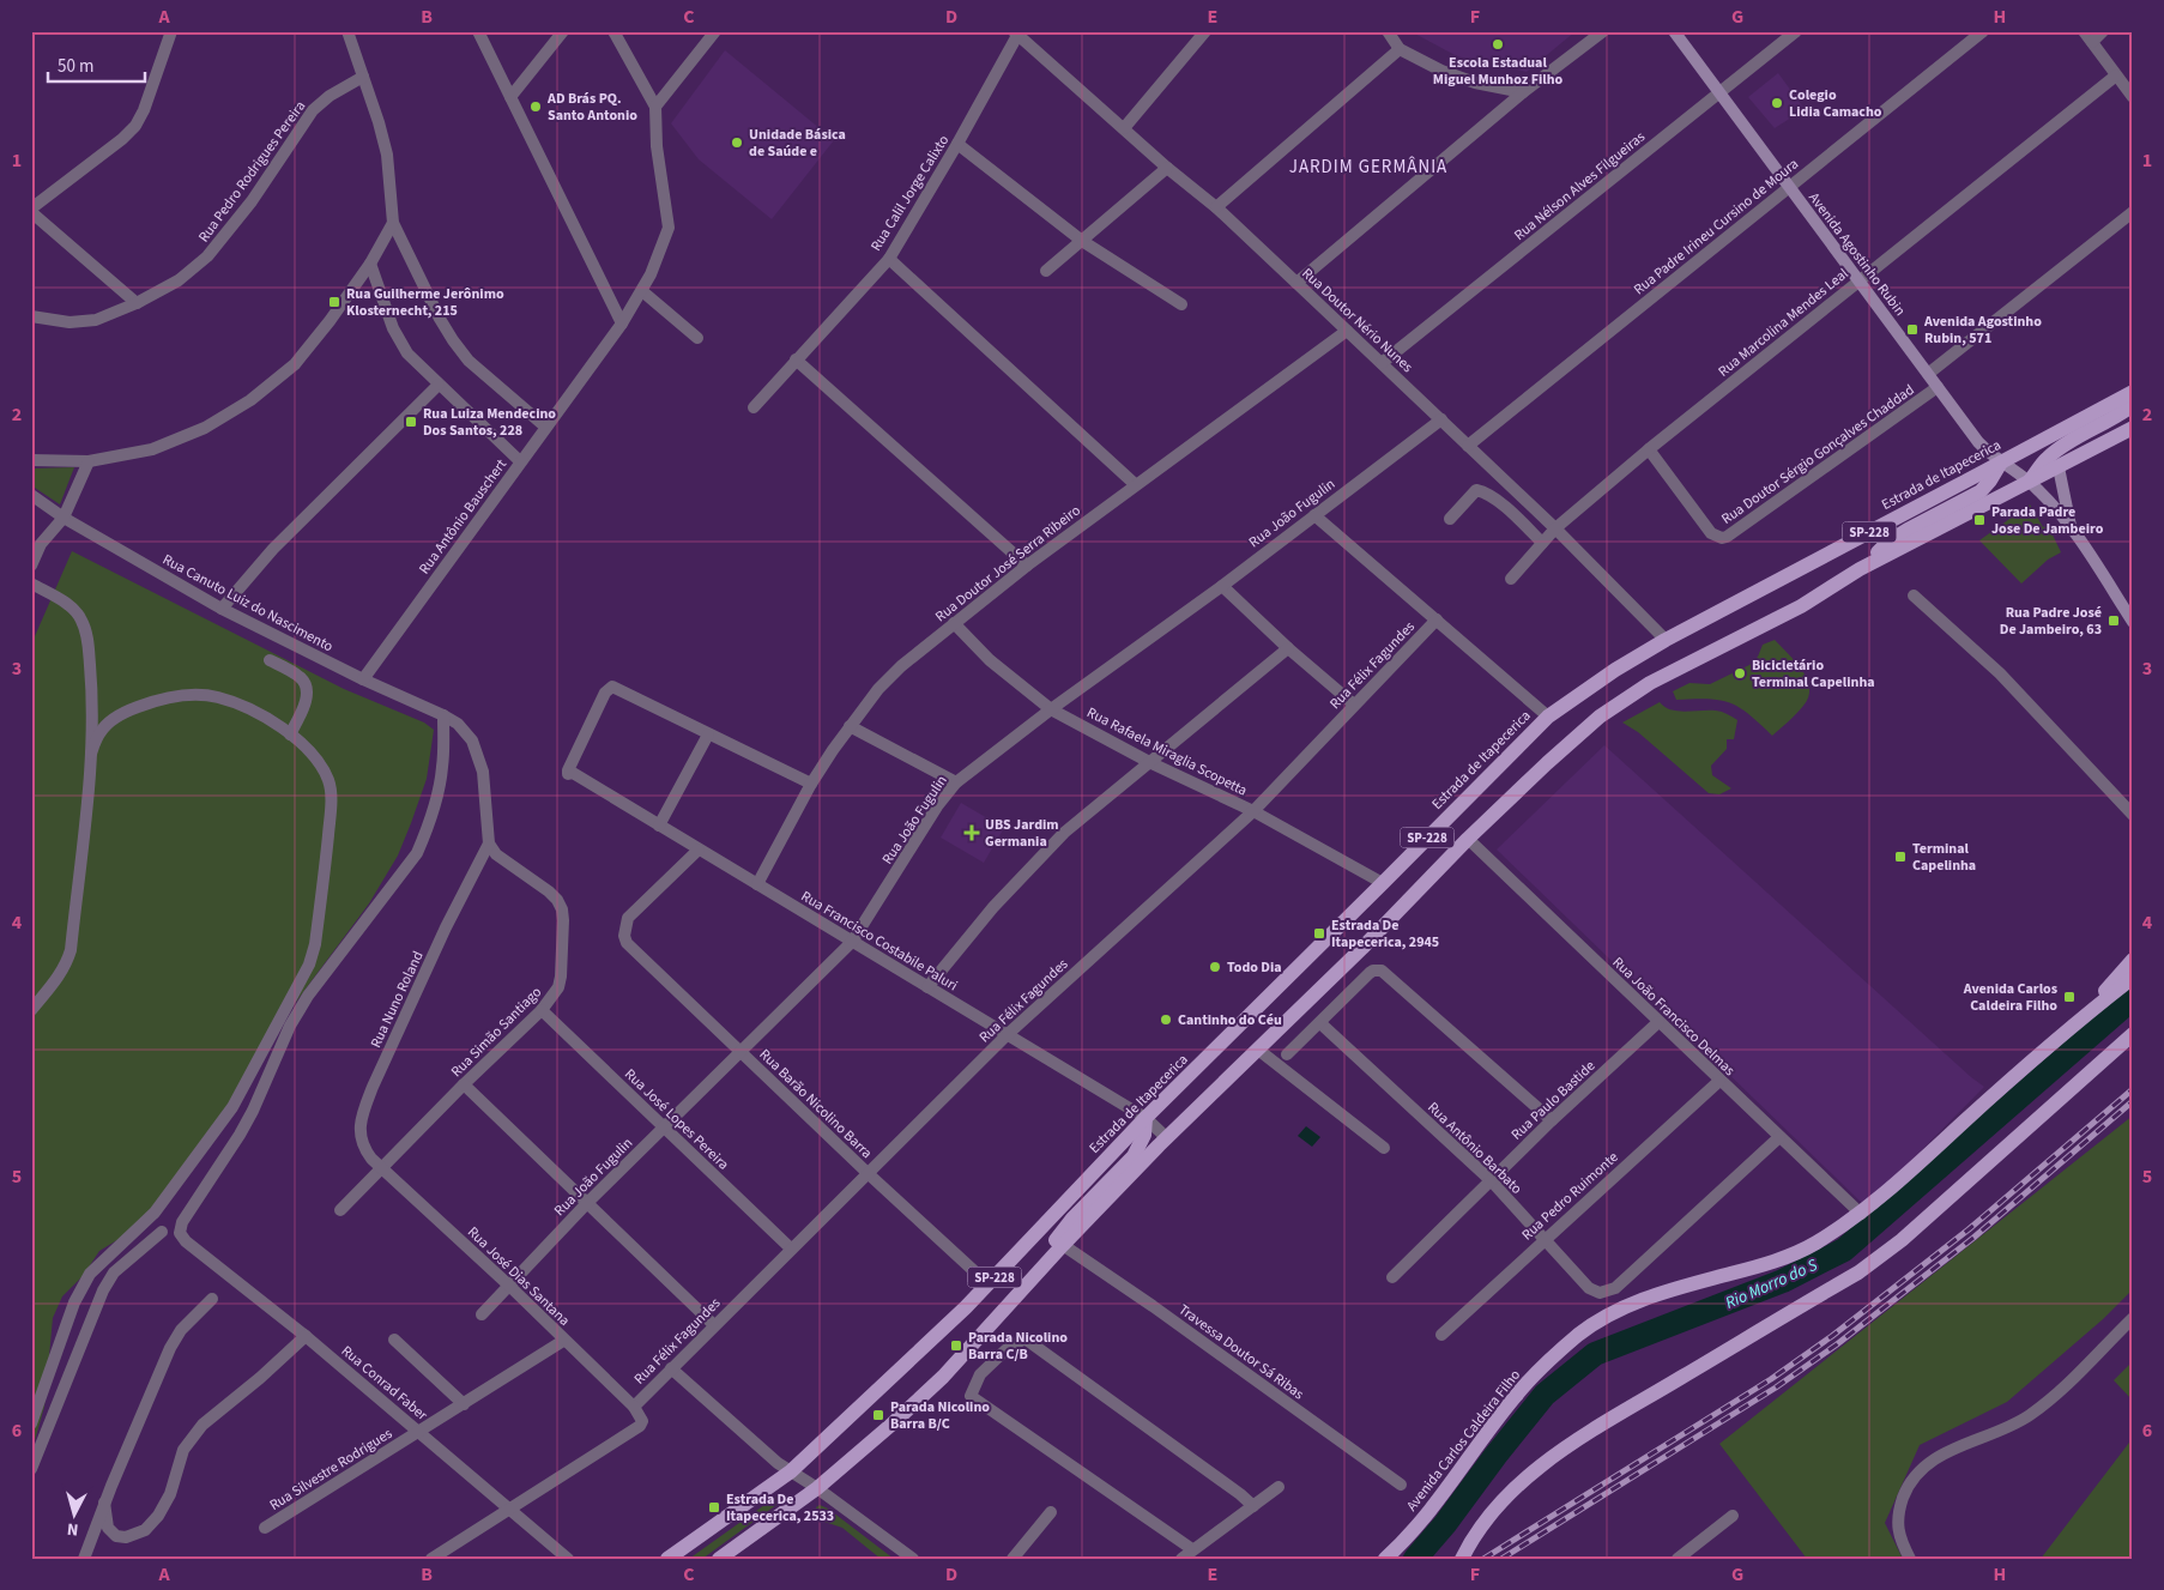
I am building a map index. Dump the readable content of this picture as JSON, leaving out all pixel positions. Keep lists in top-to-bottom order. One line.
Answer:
{"streets":{"main road":["Avenida Agostinho Rubin","Estrada de Itapecerica","SP-228","Avenida Carlos Caldeira Filho"],"street":["Rua Pedro Rodrigues Pereira","Rua Nélson Alves Filgueiras","Rua Calil Jorge Calixto","Rua Padre Irineu Cursino de Moura","Rua Doutor Nério Nunes","Rua Marcolina Mendes Leal","Rua Doutor Sérgio Gonçalves Chaddad","Rua João Fugulin","Rua Antônio Bauschert","Rua Doutor José Serra Ribeiro","Rua Canuto Luiz do Nascimento","Rua Félix Fagundes","Rua Rafaela Miraglia Scopetta","Rua Francisco Costabile Paluri","Rua Nuno Roland","Rua João Francisco Delmas","Rua Simão Santiago","Rua Paulo Bastide","Rua Barão Nicolino Barra","Rua José Lopes Pereira","Rua Antônio Barbato","Rua Pedro Ruimonte","Rua José Dias Santana","Travessa Doutor Sá Ribas","Rua Conrad Faber","Rua Silvestre Rodrigues"]},"crossings":[["Rua Nélson Alves Filgueiras","Avenida Agostinho Rubin"],["Rua Nélson Alves Filgueiras","Rua Doutor Nério Nunes"],["Rua Calil Jorge Calixto","Rua Doutor Nério Nunes"],["Rua Padre Irineu Cursino de Moura","Avenida Agostinho Rubin"],["Rua Padre Irineu Cursino de Moura","Rua Doutor Nério Nunes"],["Avenida Agostinho Rubin","Rua Marcolina Mendes Leal"],["Avenida Agostinho Rubin","Rua Doutor Sérgio Gonçalves Chaddad"],["Avenida Agostinho Rubin","Estrada de Itapecerica"],["Avenida Agostinho Rubin","SP-228"],["Rua Doutor Nério Nunes","Rua Marcolina Mendes Leal"],["Rua Doutor Nério Nunes","Estrada de Itapecerica"],["Rua Doutor Nério Nunes","Rua João Fugulin"],["Rua Doutor Nério Nunes","Rua Doutor José Serra Ribeiro"],["Rua Marcolina Mendes Leal","Rua Doutor Sérgio Gonçalves Chaddad"],["Estrada de Itapecerica","Rua Rafaela Miraglia Scopetta"],["Estrada de Itapecerica","Rua Francisco Costabile Paluri"],["Estrada de Itapecerica","Rua Barão Nicolino Barra"],["Rua João Fugulin","Rua Rafaela Miraglia Scopetta"],["Rua João Fugulin","Rua Francisco Costabile Paluri"],["Rua João Fugulin","Rua Barão Nicolino Barra"],["Rua João Fugulin","Rua José Lopes Pereira"],["Rua João Fugulin","Rua José Dias Santana"],["Rua Antônio Bauschert","Rua Canuto Luiz do Nascimento"],["SP-228","Rua Francisco Costabile Paluri"],["SP-228","Rua João Francisco Delmas"],["SP-228","Travessa Doutor Sá Ribas"],["Rua Doutor José Serra Ribeiro","Rua Rafaela Miraglia Scopetta"],["Rua Doutor José Serra Ribeiro","Rua Francisco Costabile Paluri"],["Rua Canuto Luiz do Nascimento","Rua Nuno Roland"],["Rua Canuto Luiz do Nascimento","Rua Simão Santiago"],["Rua Canuto Luiz do Nascimento","Rua Conrad Faber"],["Rua Félix Fagundes","Rua Rafaela Miraglia Scopetta"],["Rua Félix Fagundes","Rua Francisco Costabile Paluri"],["Rua Félix Fagundes","Rua Barão Nicolino Barra"],["Rua Félix Fagundes","Rua José Lopes Pereira"],["Rua Félix Fagundes","Rua José Dias Santana"],["Rua Francisco Costabile Paluri","Rua Barão Nicolino Barra"],["Rua Nuno Roland","Rua Simão Santiago"],["Rua Nuno Roland","Rua José Dias Santana"],["Rua João Francisco Delmas","Rua Paulo Bastide"],["Rua João Francisco Delmas","Rua Antônio Barbato"],["Rua João Francisco Delmas","Rua Pedro Ruimonte"],["Rua João Francisco Delmas","Avenida Carlos Caldeira Filho"],["Rua Simão Santiago","Rua José Lopes Pereira"],["Rua Simão Santiago","Rua José Dias Santana"],["Rua Paulo Bastide","Rua Antônio Barbato"],["Rua Antônio Barbato","Rua Pedro Ruimonte"],["Rua José Dias Santana","Rua Silvestre Rodrigues"],["Rua Conrad Faber","Rua Silvestre Rodrigues"]],"districts":["JARDIM GERMÂNIA"],"water":["Rio Morro do S"],"places":{"other":["Escola Estadual Miguel Munhoz Filho","Colegio Lidia Camacho","AD Brás PQ. Santo Antonio","Unidade Básica de Saúde e","Bicicletário Terminal Capelinha","Todo Dia","Cantinho do Céu"],"transit":["Rua Guilherme Jerônimo Klosternecht, 215","Avenida Agostinho Rubin, 571","Rua Luiza Mendecino Dos Santos, 228","Parada Padre Jose De Jambeiro","Rua Padre José De Jambeiro, 63","Terminal Capelinha","Estrada De Itapecerica, 2945","Avenida Carlos Caldeira Filho","Parada Nicolino Barra C/B","Parada Nicolino Barra B/C","Estrada De Itapecerica, 2533"],"health":["UBS Jardim Germania"]},"scale_bar":"50 m","north":"bottom","grid":{"columns":["A","B","C","D","E","F","G","H"],"rows":["1","2","3","4","5","6"]}}
